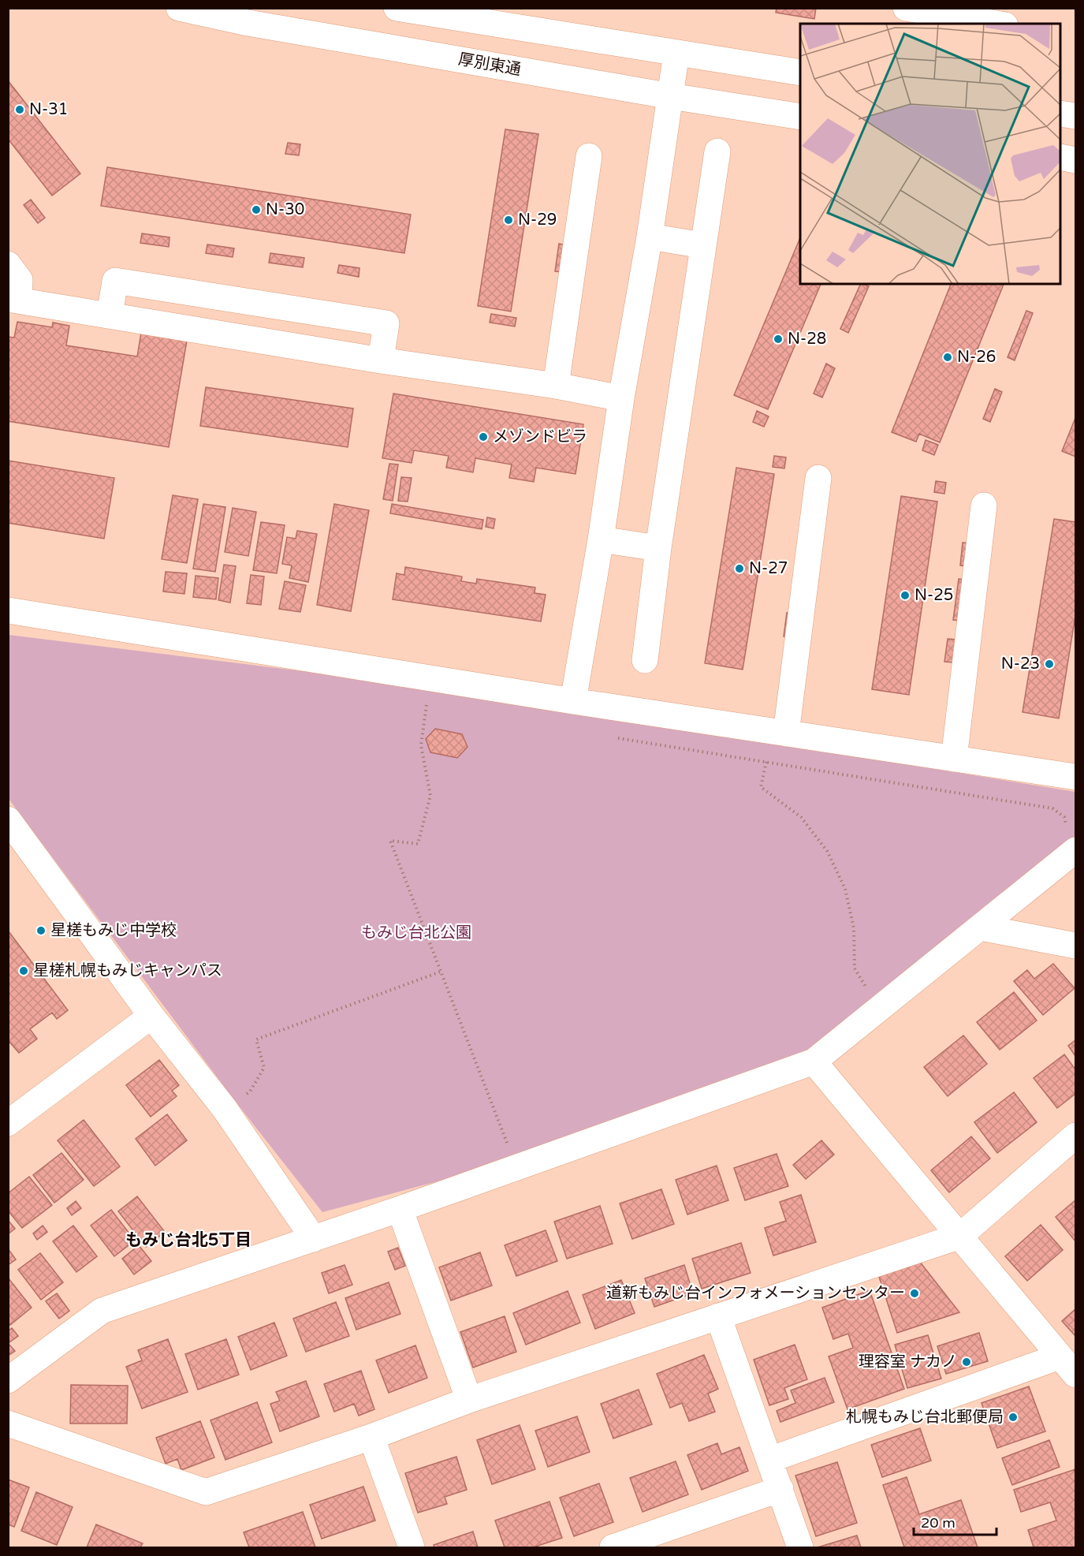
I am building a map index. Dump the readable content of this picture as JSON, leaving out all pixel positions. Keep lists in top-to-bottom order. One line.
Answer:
{"streets":{"street":["厚別東通"]},"districts":["もみじ台北5丁目"],"parks":["もみじ台北公園"],"places":["N-31","N-30","N-29","N-28","N-26","メゾンドビラ","N-27","N-25","N-23","星槎もみじ中学校","星槎札幌もみじキャンパス","道新もみじ台インフォメーションセンター","理容室 ナカノ","札幌もみじ台北郵便局"],"scale_bar":"20 m"}
